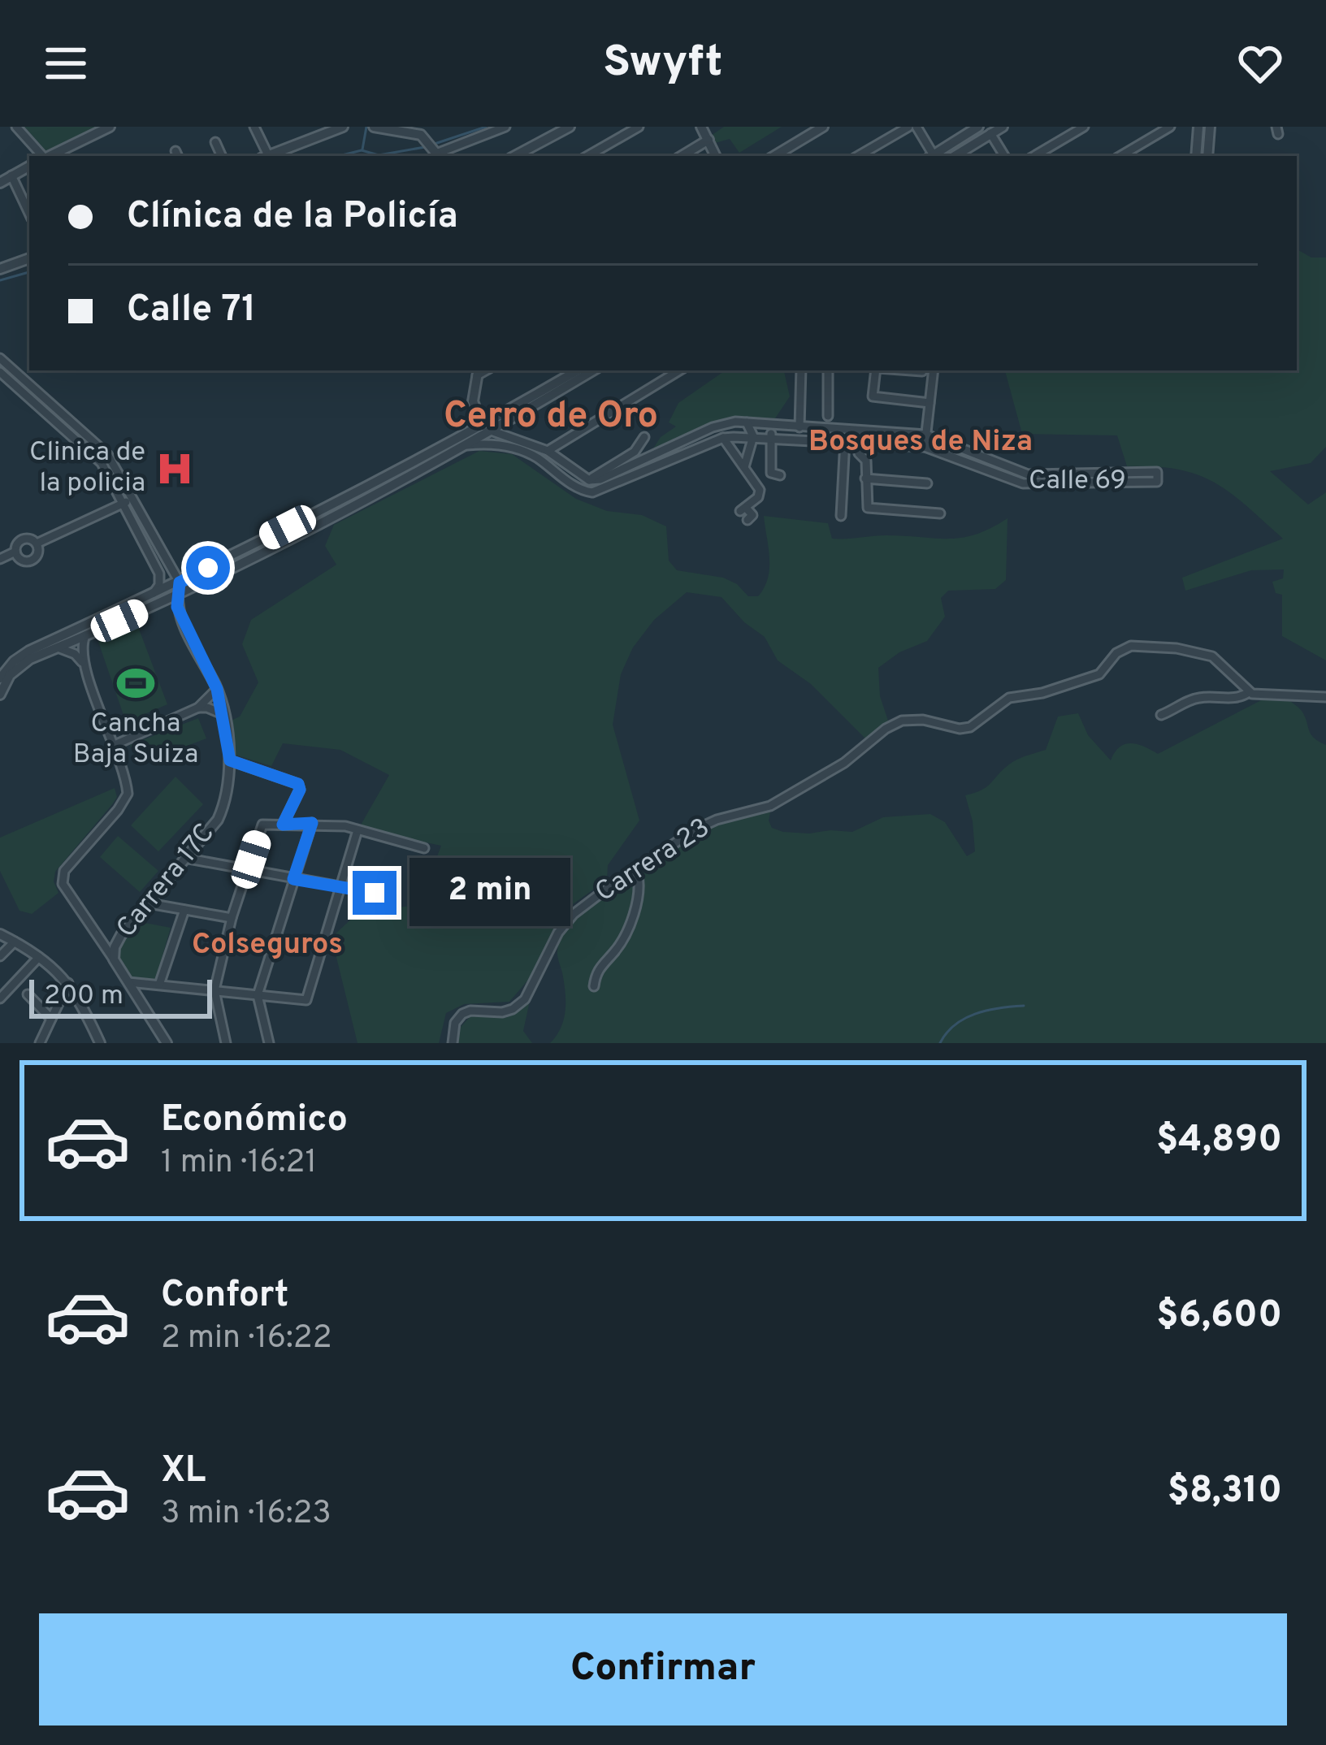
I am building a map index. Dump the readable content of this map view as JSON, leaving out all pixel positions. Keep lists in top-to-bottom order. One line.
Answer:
{"streets":{"street":["Calle 69","Carrera 23","Carrera 17C"]},"districts":["Cerro de Oro","Bosques de Niza","Colseguros"],"places":{"hospital":["Clinica de la policia"],"sports":["Cancha Baja Suiza"]},"scale_bar":"200 m","page":{"header":"Swyft","banner":["Clínica de la Policía","Calle 71"],"bubble":"2 min","scale":"200 m","list":[{"name":"Económico","note":"1 min · 16:21","value":"$4,890"},{"name":"Confort","note":"2 min · 16:22","value":"$6,600"},{"name":"XL","note":"3 min · 16:23","value":"$8,310"}],"buttons":"Confirmar"}}
